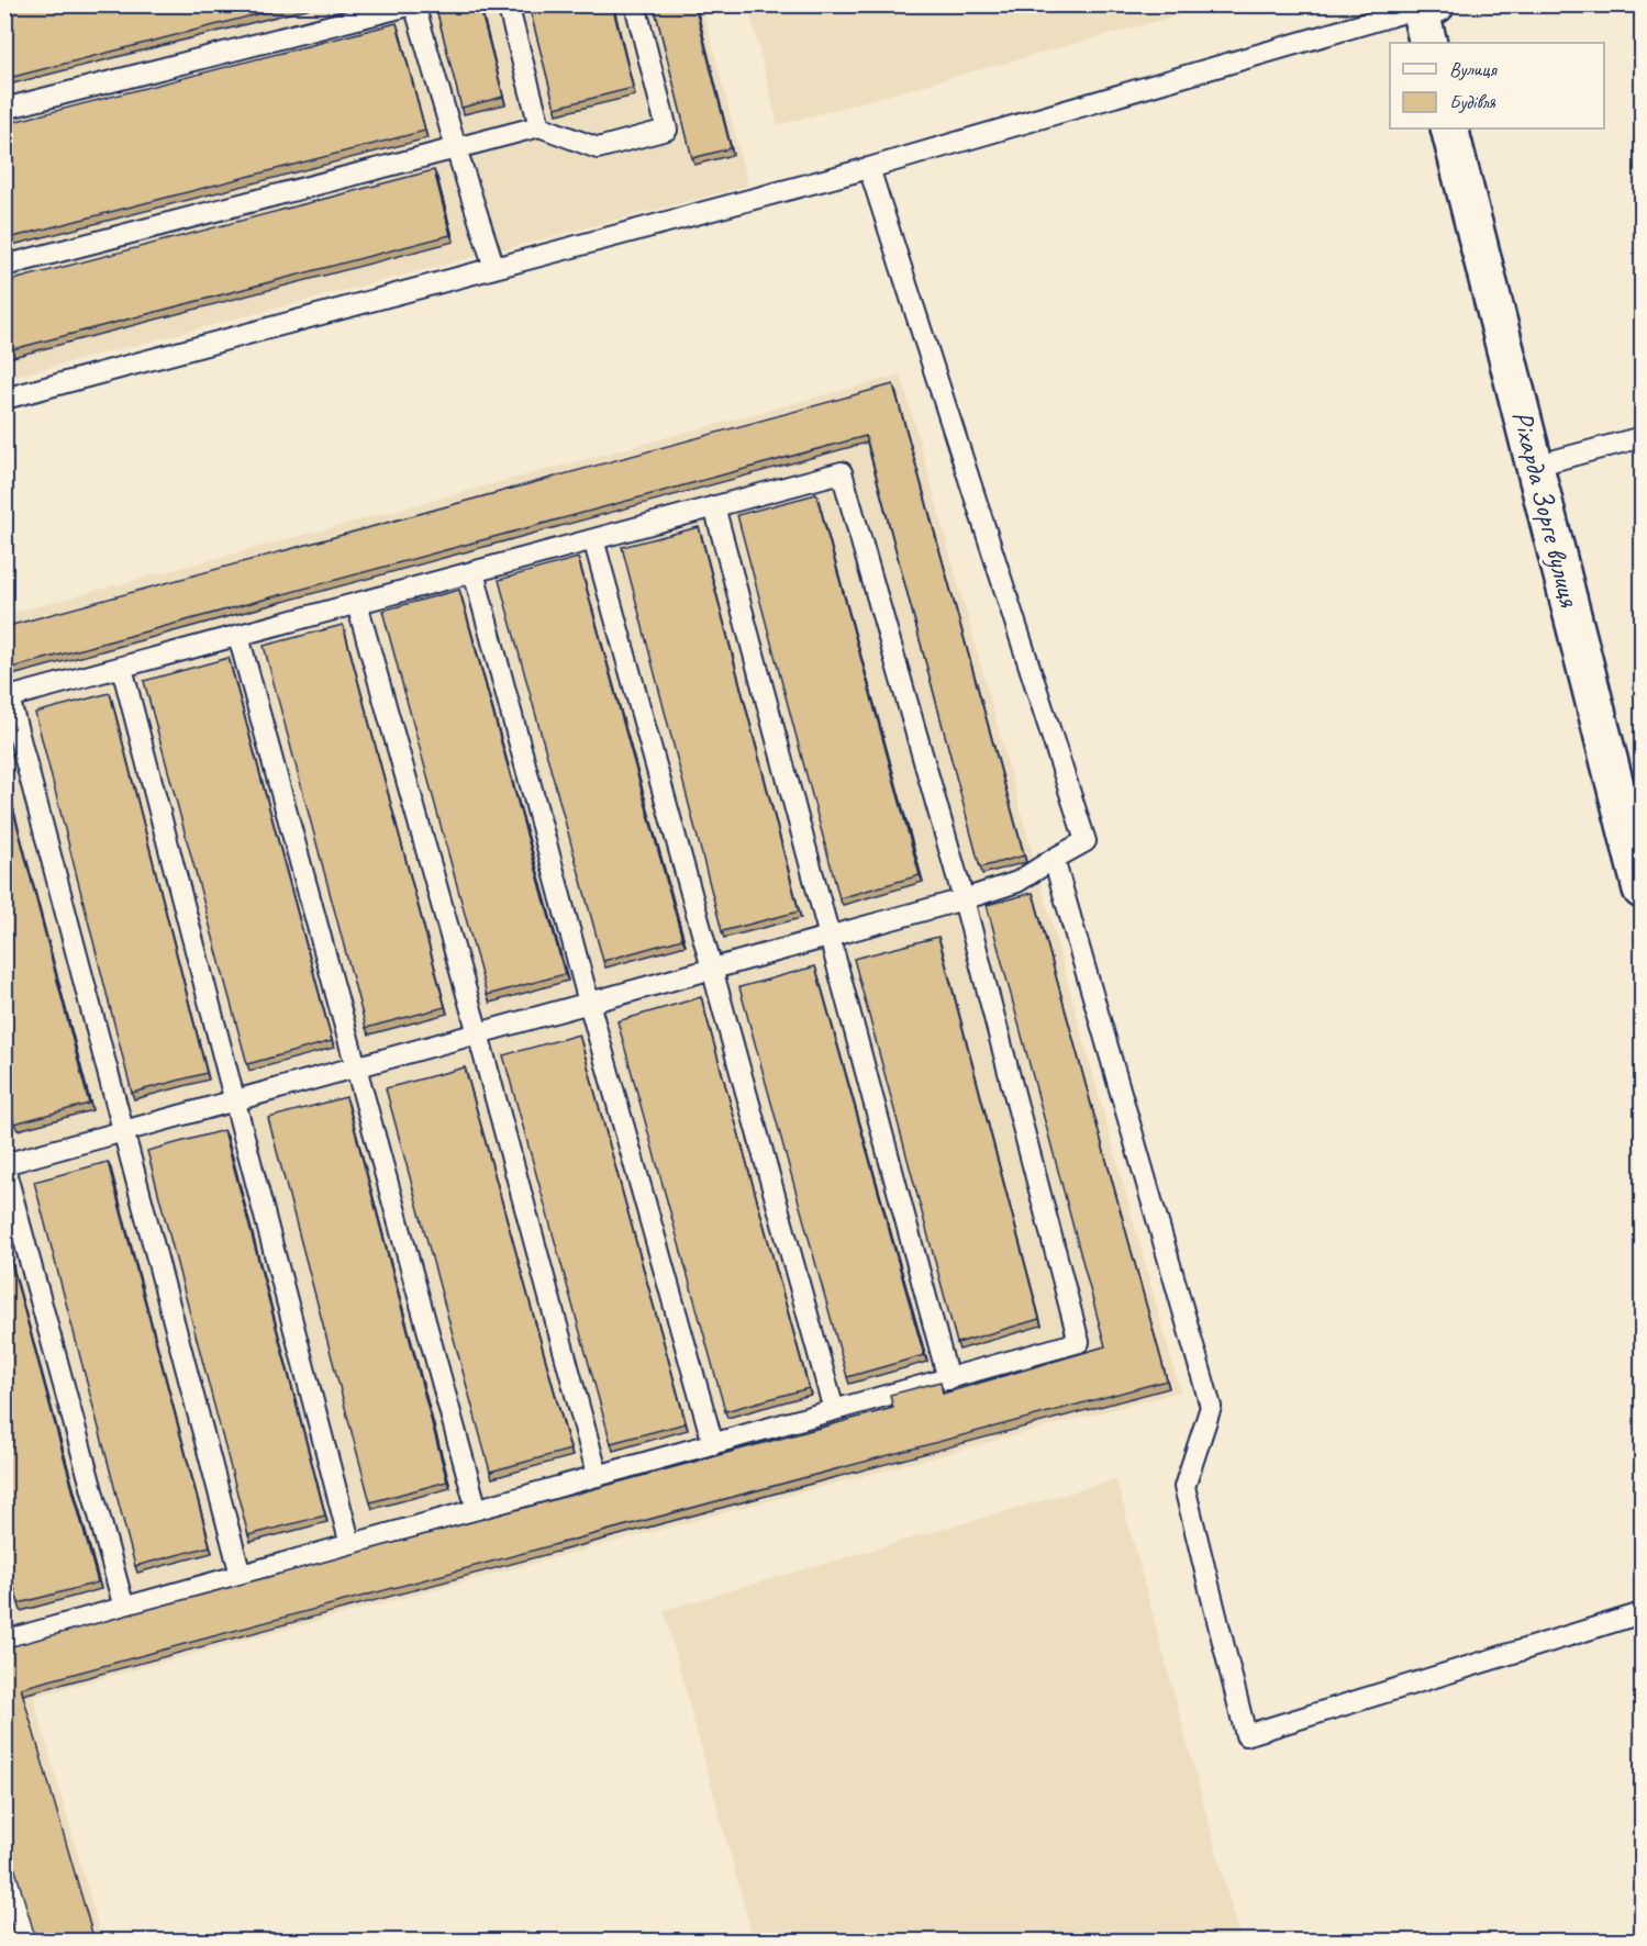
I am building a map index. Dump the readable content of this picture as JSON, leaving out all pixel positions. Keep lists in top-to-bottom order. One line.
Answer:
{"streets":{"street":["Ріхарда Зорге вулиця"]},"legend":["Вулиця","Будівля"]}
